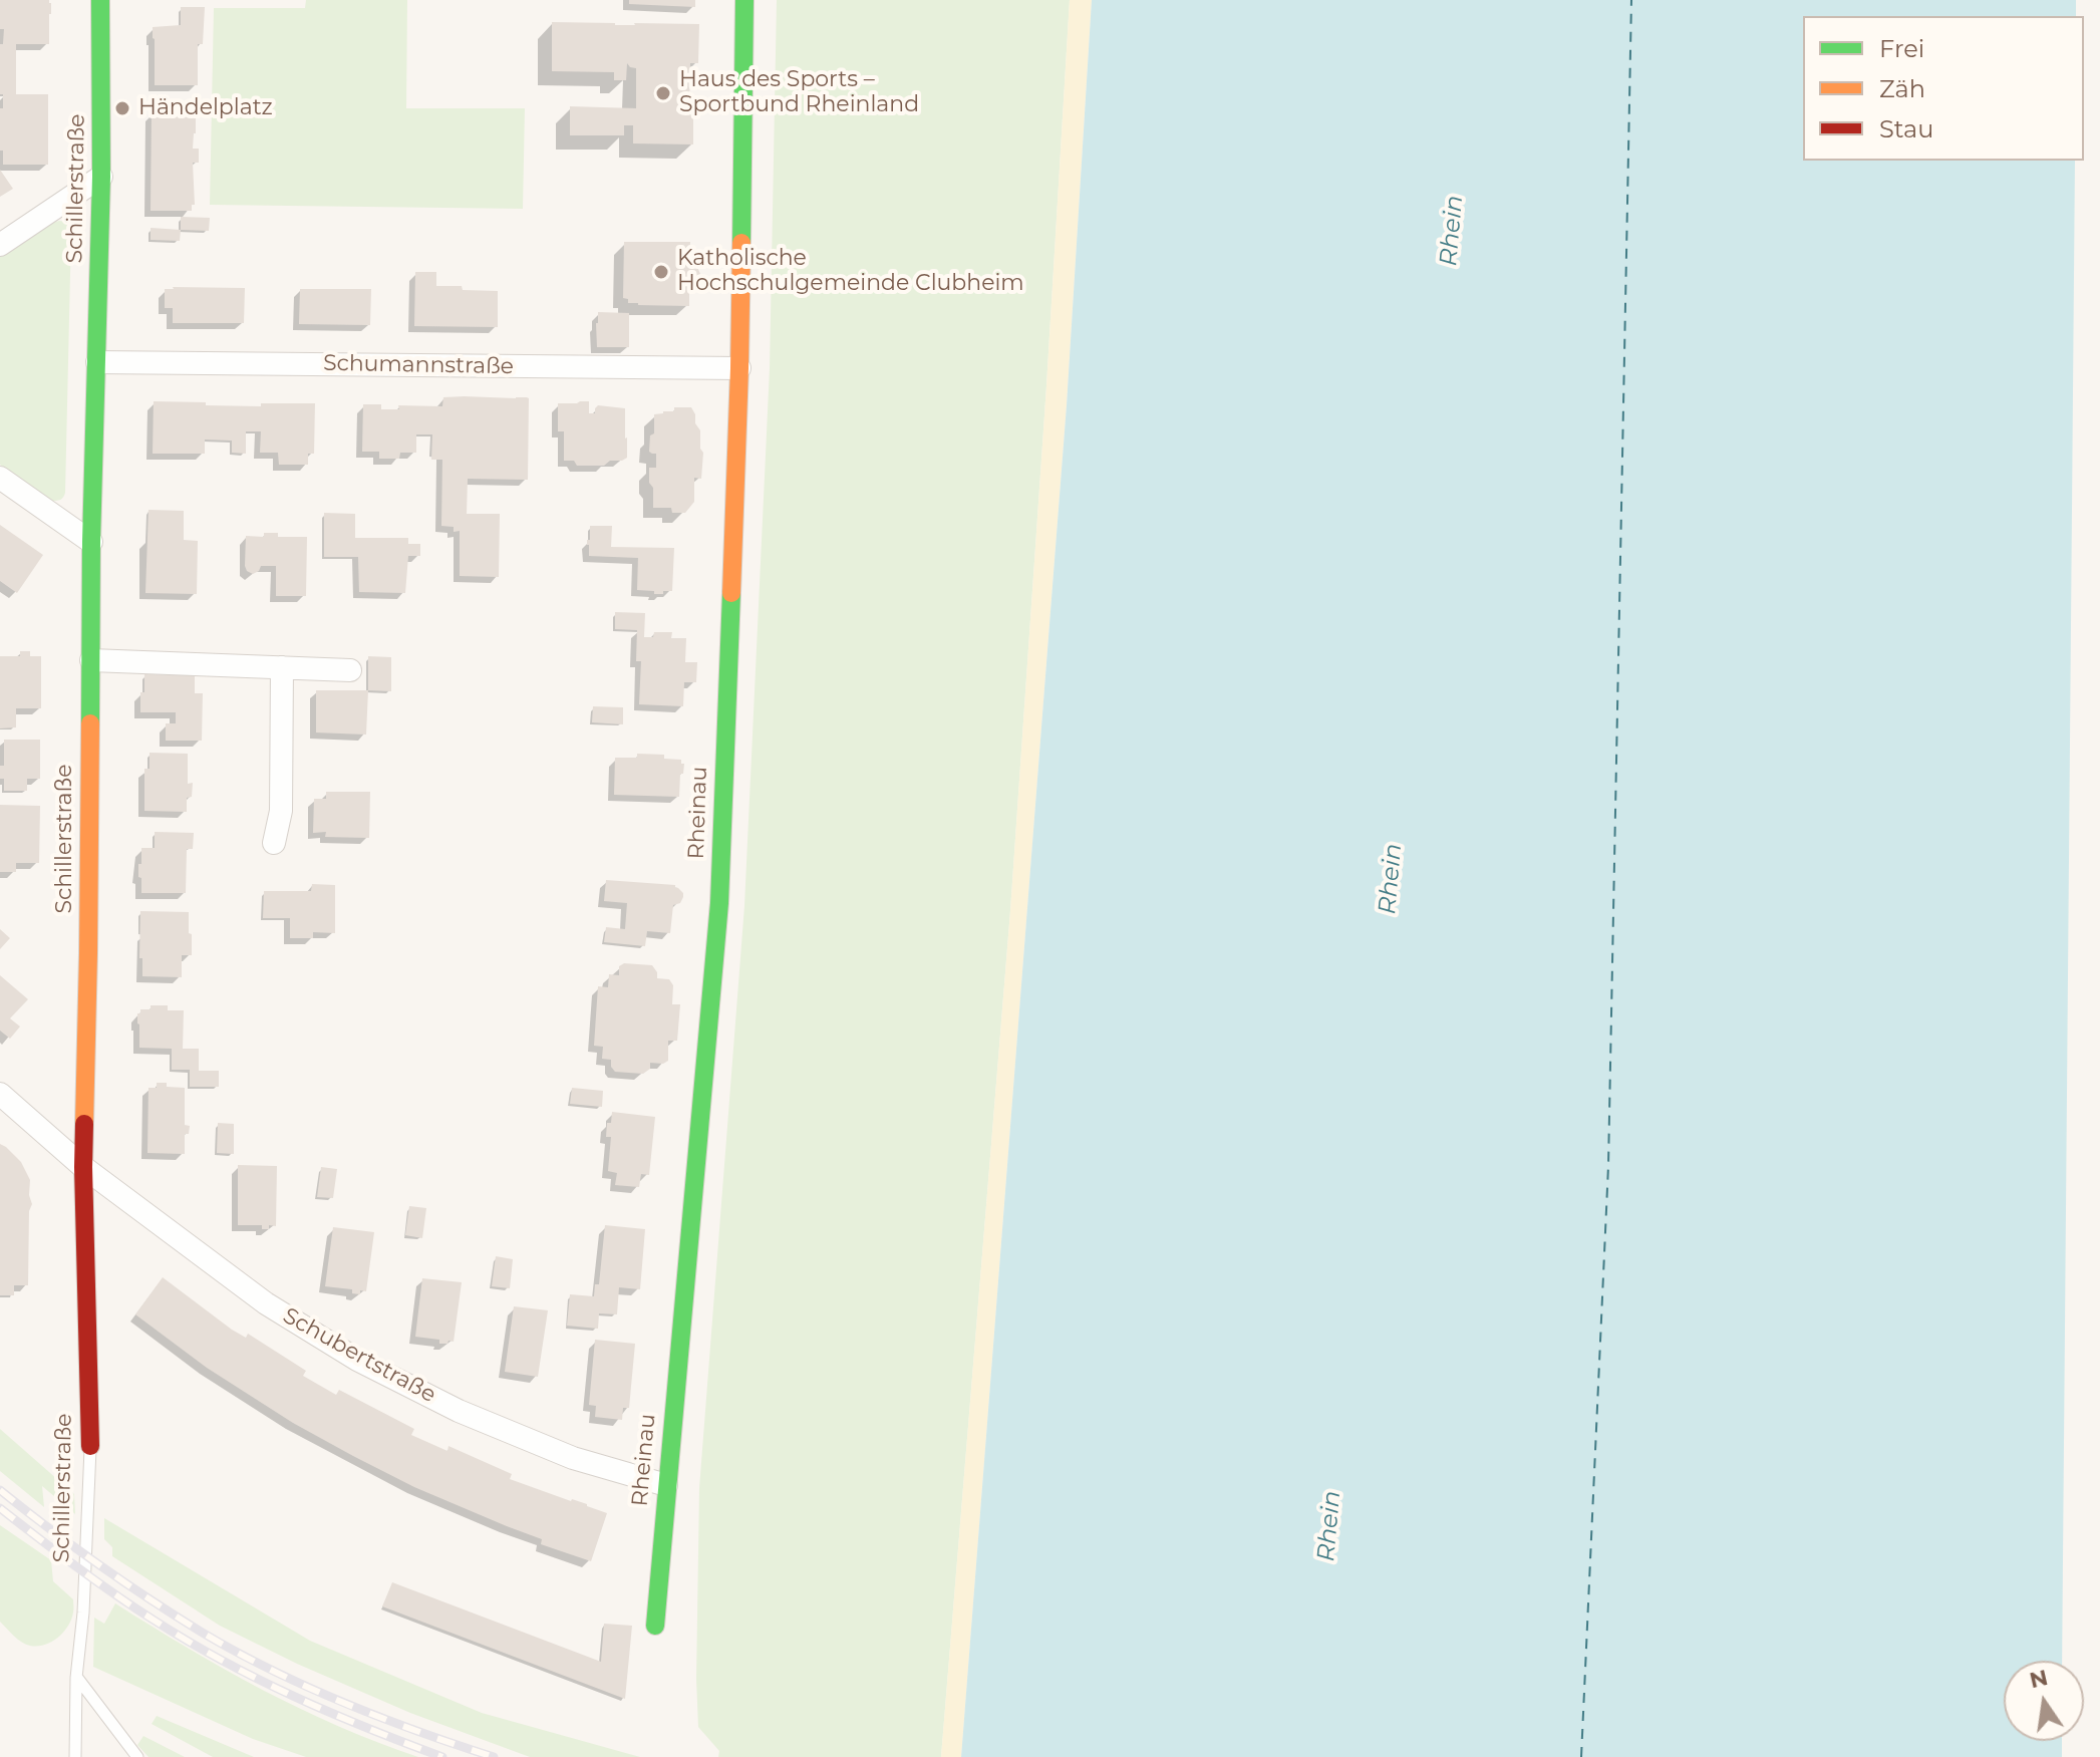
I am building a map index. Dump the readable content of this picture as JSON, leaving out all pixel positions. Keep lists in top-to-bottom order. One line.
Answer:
{"streets":{"street":["Schillerstraße","Schumannstraße","Rheinau","Schubertstraße"]},"crossings":[["Schillerstraße","Schumannstraße"],["Schillerstraße","Schubertstraße"],["Schumannstraße","Rheinau"],["Rheinau","Schubertstraße"]],"water":["Rhein"],"places":["Haus des Sports – Sportbund Rheinland","Händelplatz","Katholische Hochschulgemeinde Clubheim"],"legend":["Frei","Zäh","Stau"],"north":"top"}
